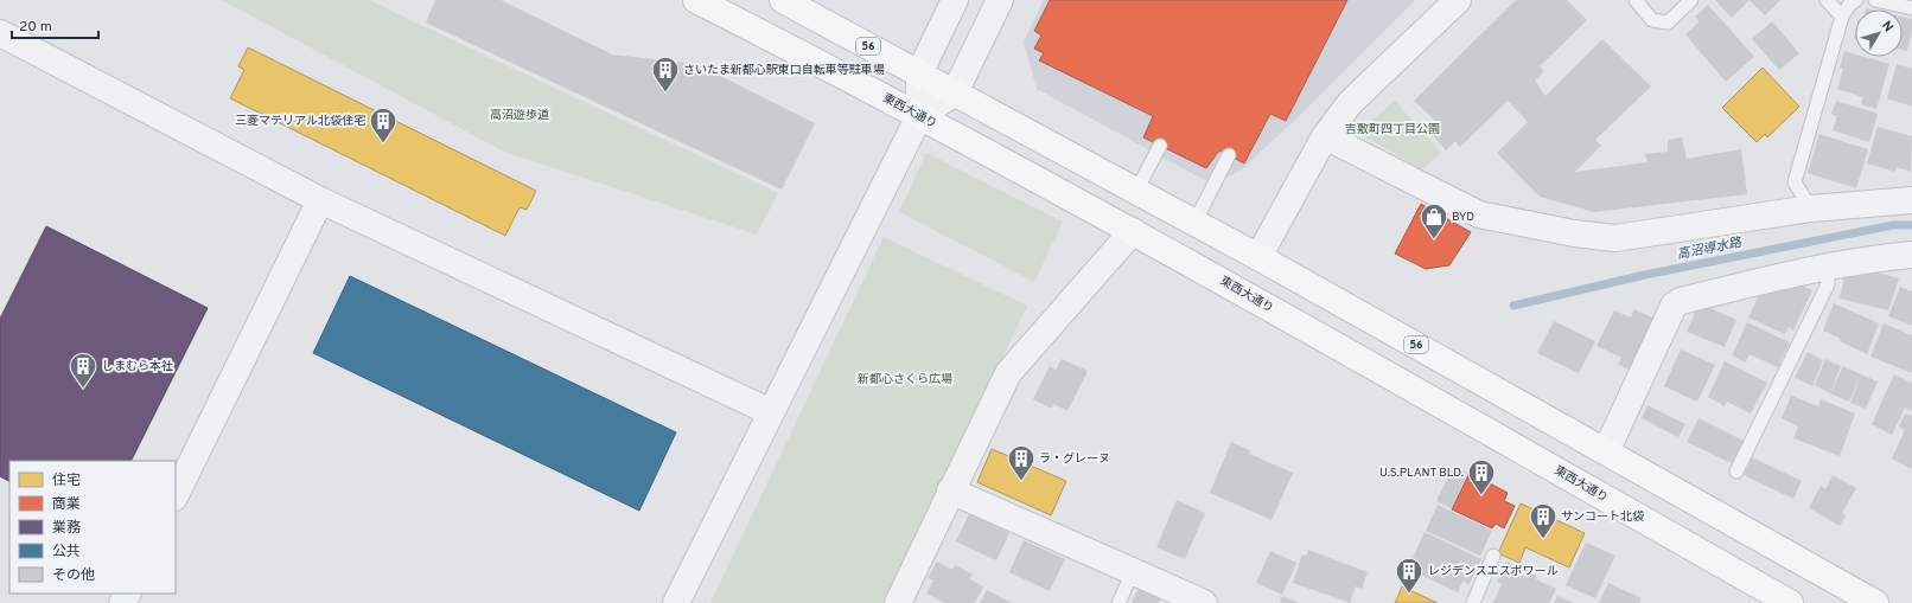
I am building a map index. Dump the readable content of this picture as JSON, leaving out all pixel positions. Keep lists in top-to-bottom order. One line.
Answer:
{"streets":{"main road":["56","東西大通り"]},"water":["高沼導水路"],"parks":["高沼遊歩道","吉敷町四丁目公園","新都心さくら広場"],"places":{"building":["さいたま新都心駅東口自転車等駐車場","三菱マテリアル北袋住宅","しまむら本社","ラ・グレーヌ","U.S.PLANT BLD.","サンコート北袋","レジデンスエスポワール"],"shop":["BYD"]},"legend":["住宅","商業","業務","公共","その他"],"scale_bar":"20 m","north":"top right"}
